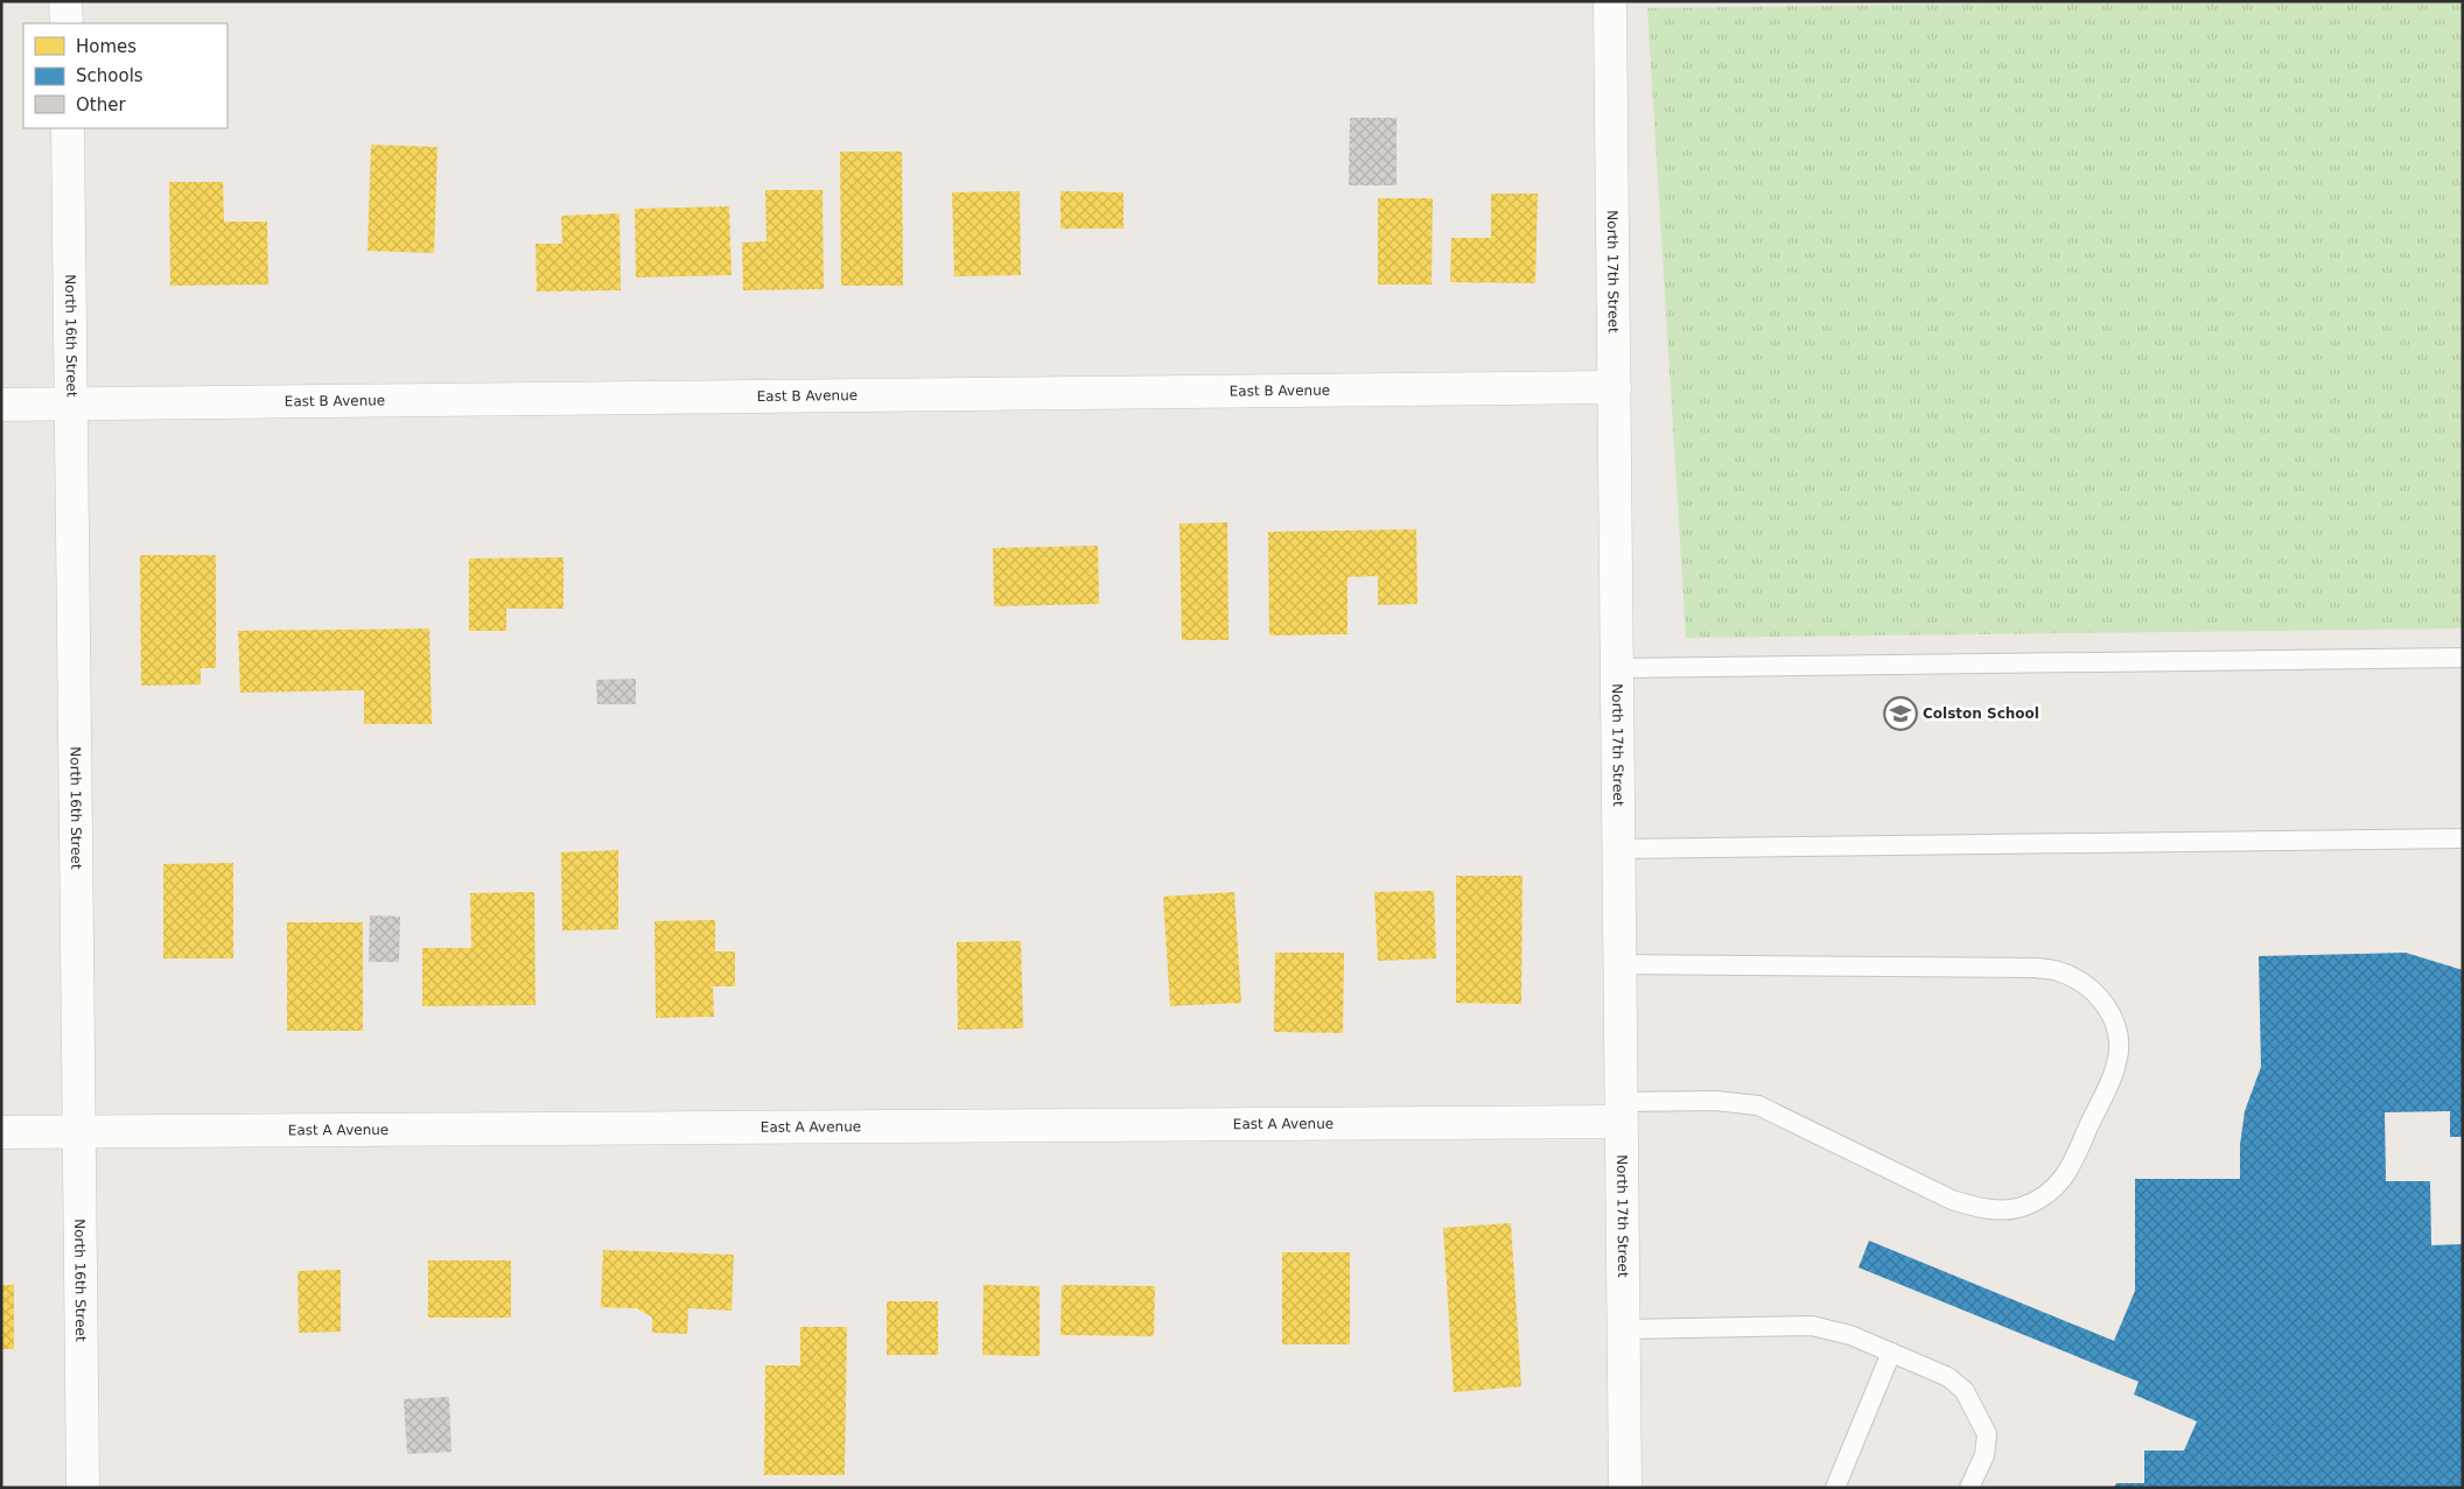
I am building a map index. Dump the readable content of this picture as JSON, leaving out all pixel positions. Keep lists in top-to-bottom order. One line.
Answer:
{"streets":{"street":["North 17th Street","North 16th Street","East B Avenue","East A Avenue"]},"crossings":[["North 17th Street","East B Avenue"],["North 17th Street","East A Avenue"],["North 16th Street","East B Avenue"],["North 16th Street","East A Avenue"]],"places":{"school or university":["Colston School"]},"legend":["Homes","Schools","Other"]}
